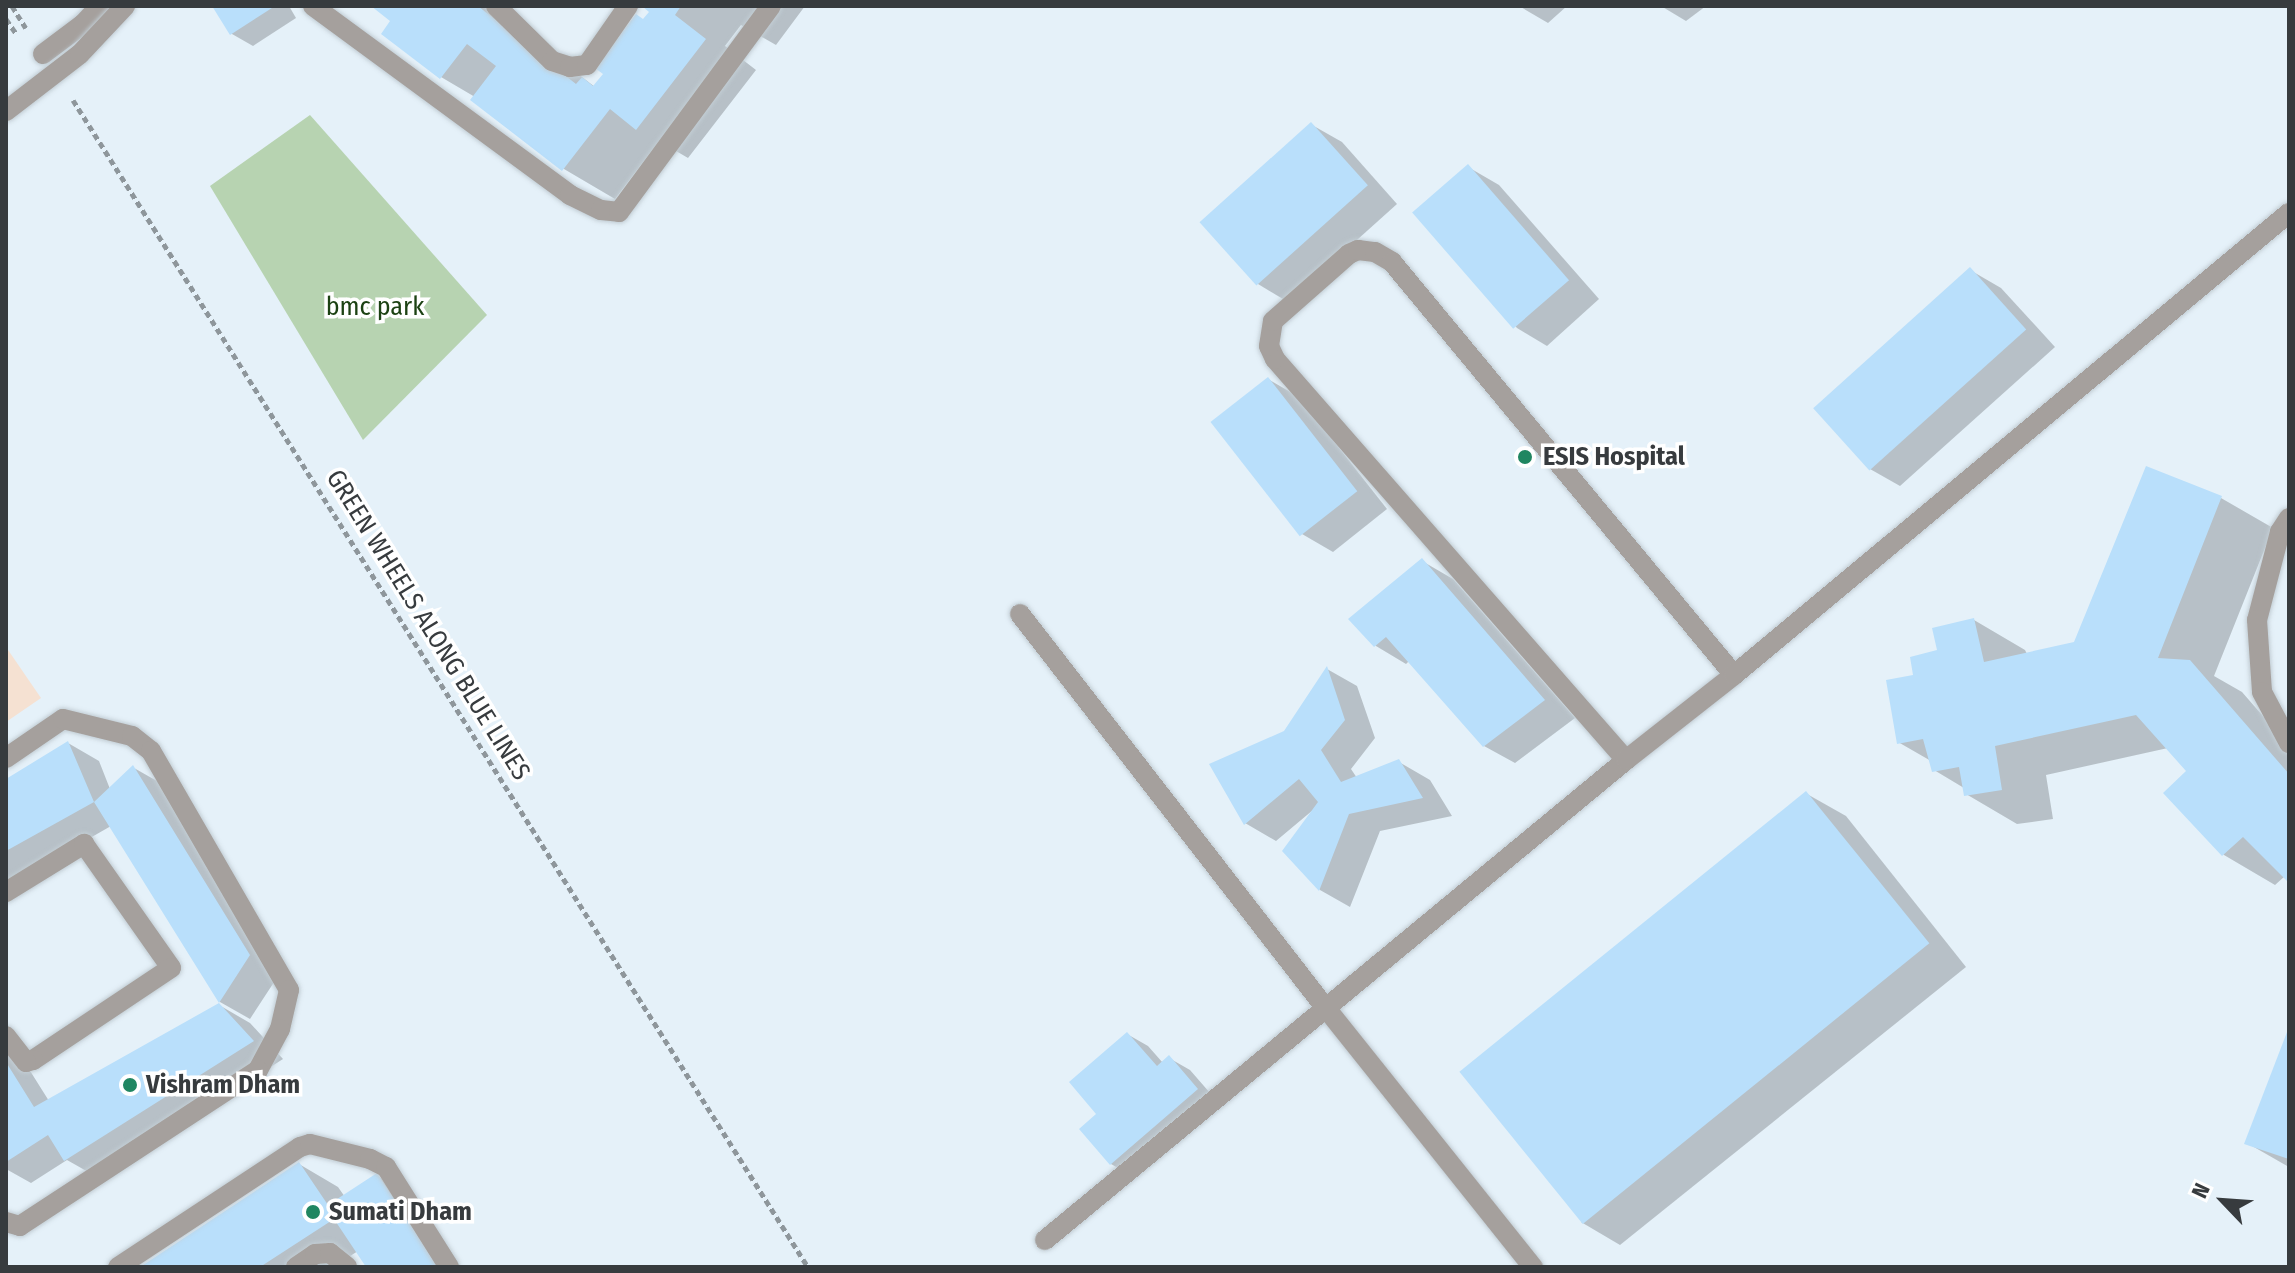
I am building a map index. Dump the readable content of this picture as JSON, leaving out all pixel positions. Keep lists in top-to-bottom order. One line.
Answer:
{"streets":{"path":["GREEN WHEELS ALONG BLUE LINES"]},"parks":["bmc park"],"places":["ESIS Hospital","Vishram Dham","Sumati Dham"],"north":"top left"}
